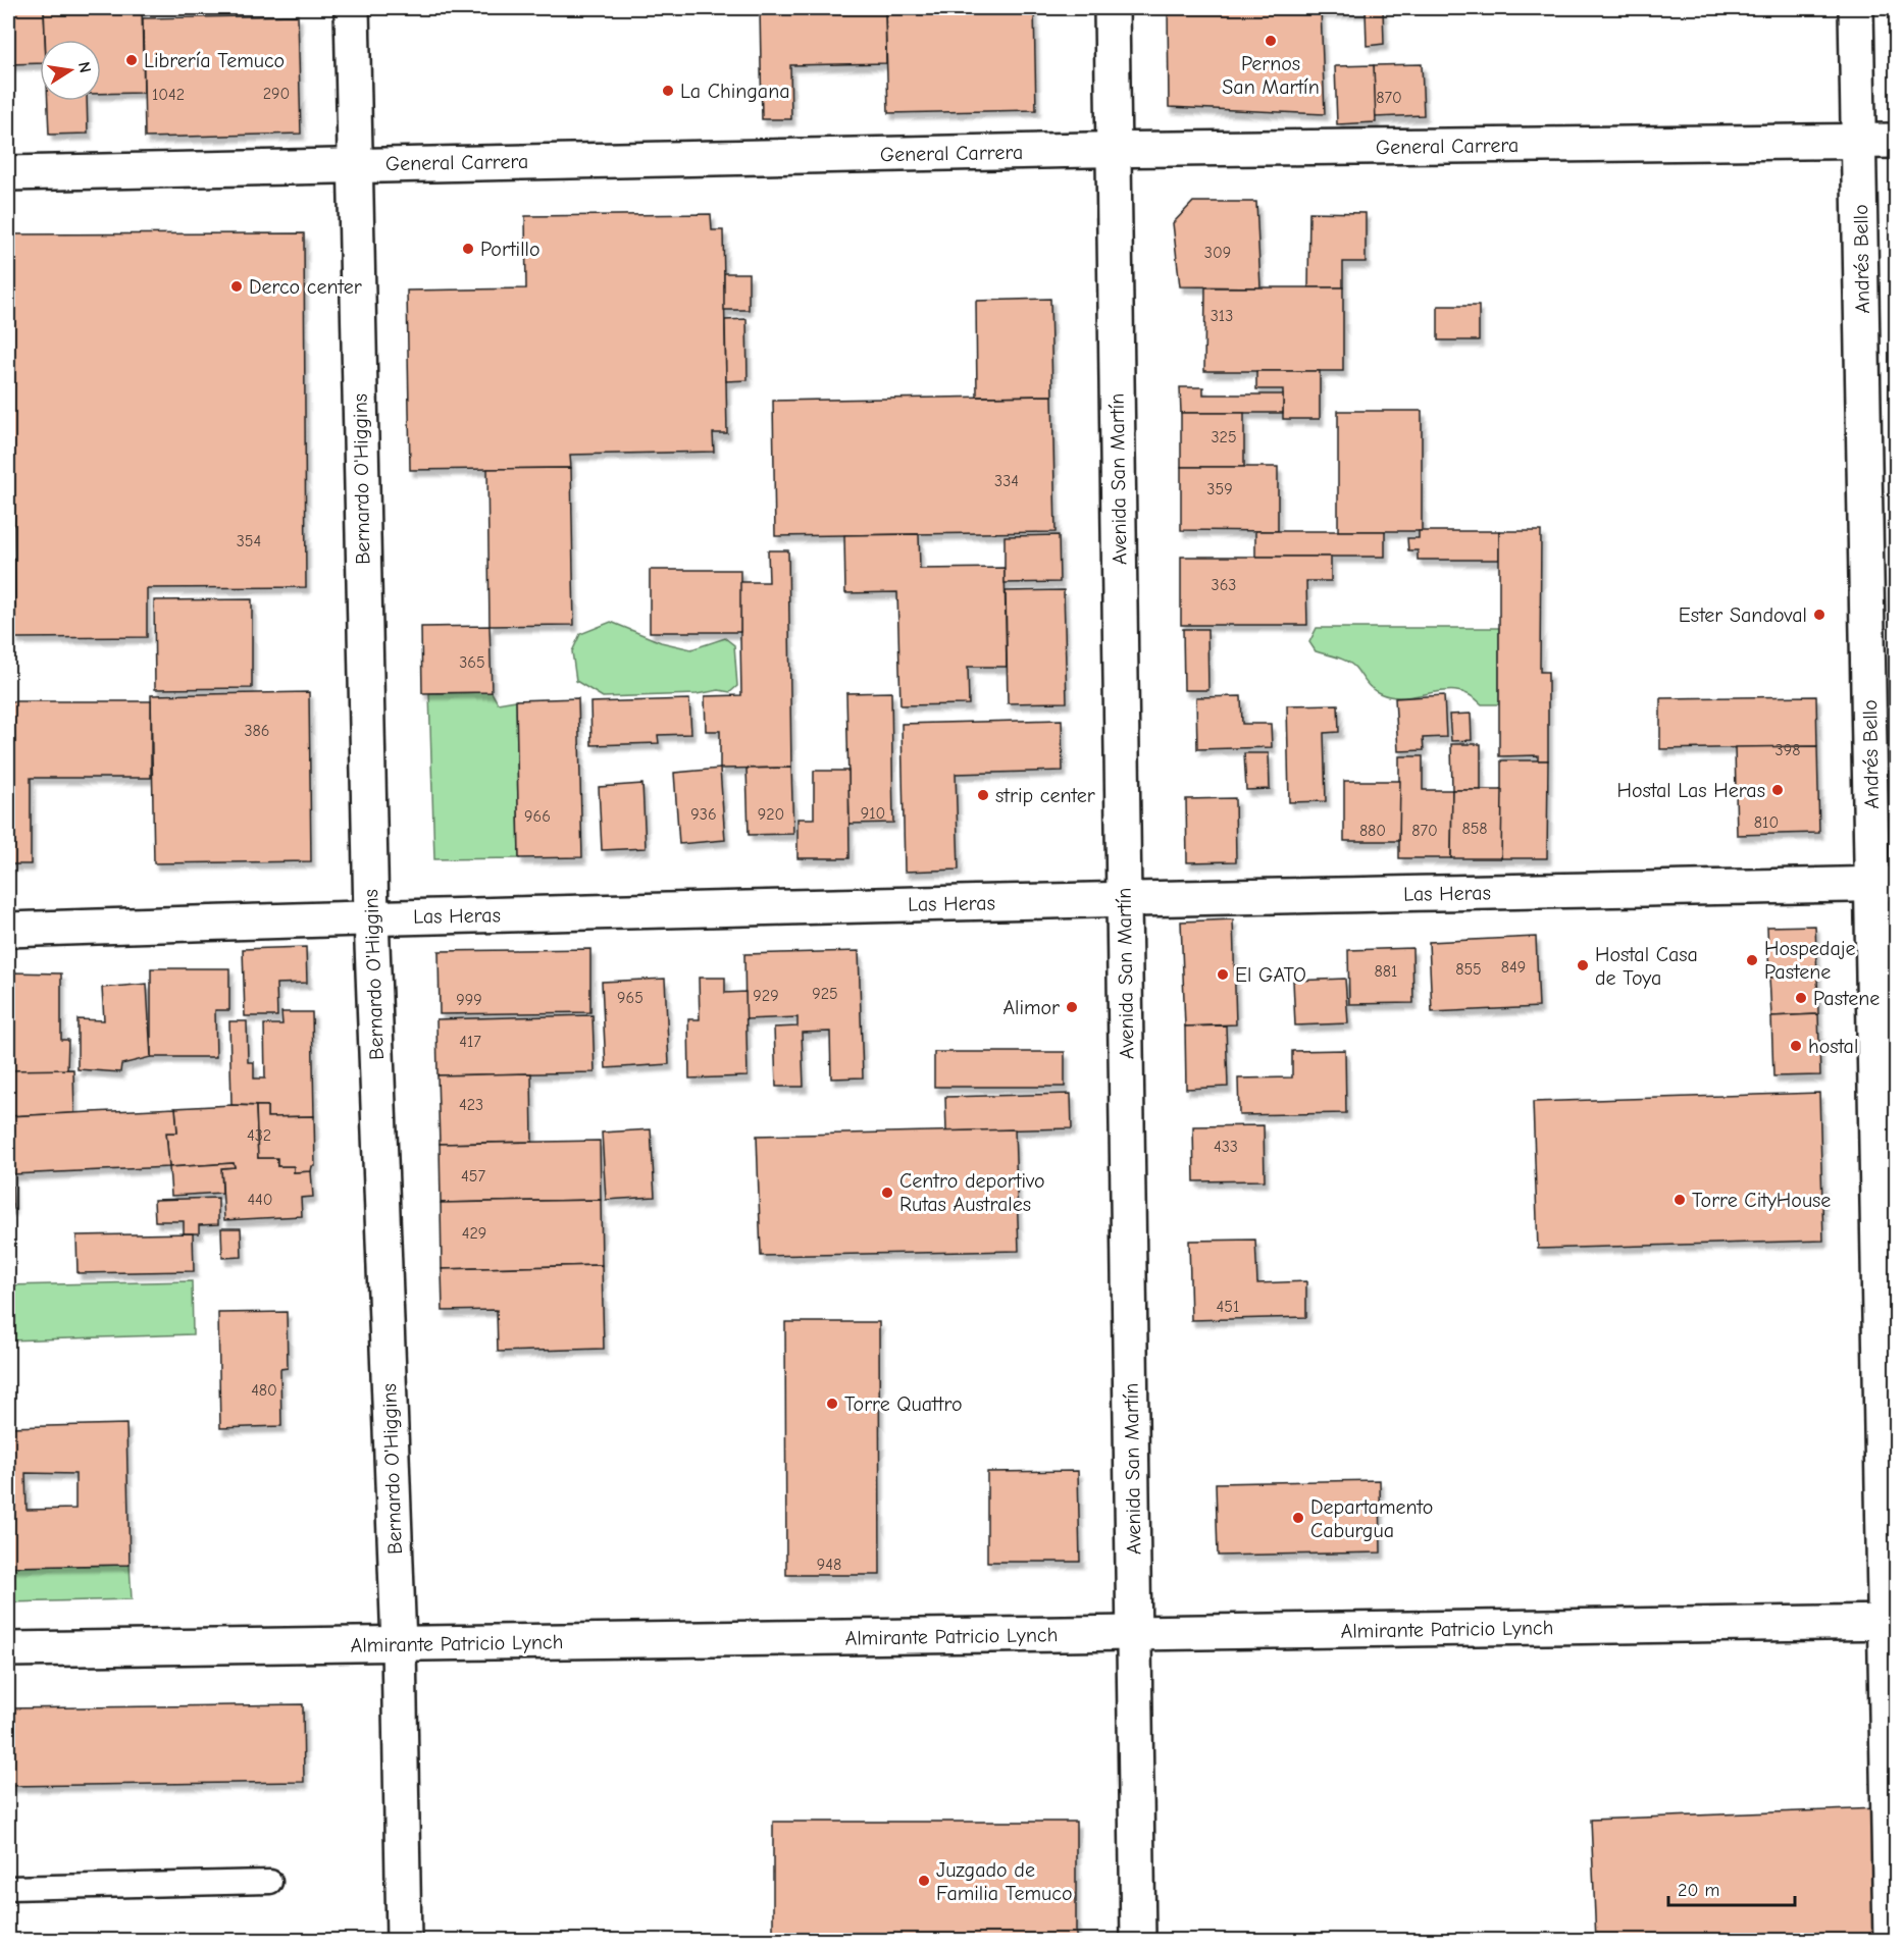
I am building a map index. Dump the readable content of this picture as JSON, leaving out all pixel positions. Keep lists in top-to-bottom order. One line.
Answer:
{"streets":{"street":["General Carrera","Andrés Bello","Bernardo O'Higgins","Avenida San Martín","Las Heras","Almirante Patricio Lynch"]},"crossings":[["General Carrera","Andrés Bello"],["General Carrera","Bernardo O'Higgins"],["General Carrera","Avenida San Martín"],["Andrés Bello","Las Heras"],["Andrés Bello","Almirante Patricio Lynch"],["Bernardo O'Higgins","Las Heras"],["Bernardo O'Higgins","Almirante Patricio Lynch"],["Avenida San Martín","Las Heras"],["Avenida San Martín","Almirante Patricio Lynch"]],"places":["Pernos San Martín","Librería Temuco","La Chingana","Portillo","Derco center","Ester Sandoval","Hostal Las Heras","strip center","Hospedaje Pastene","Hostal Casa de Toya","El GATO","Pastene","Alimor","hostal","Centro deportivo Rutas Australes","Torre CityHouse","Torre Quattro","Departamento Caburgua","Juzgado de Familia Temuco"],"house_numbers":["290","1042","870","309","313","325","334","359","354","363","365","386","398","910","936","920","966","810","858","880","870","849","855","881","925","929","965","999","417","423","432","433","457","440","429","451","480","948"],"scale_bar":"20 m","north":"right"}
